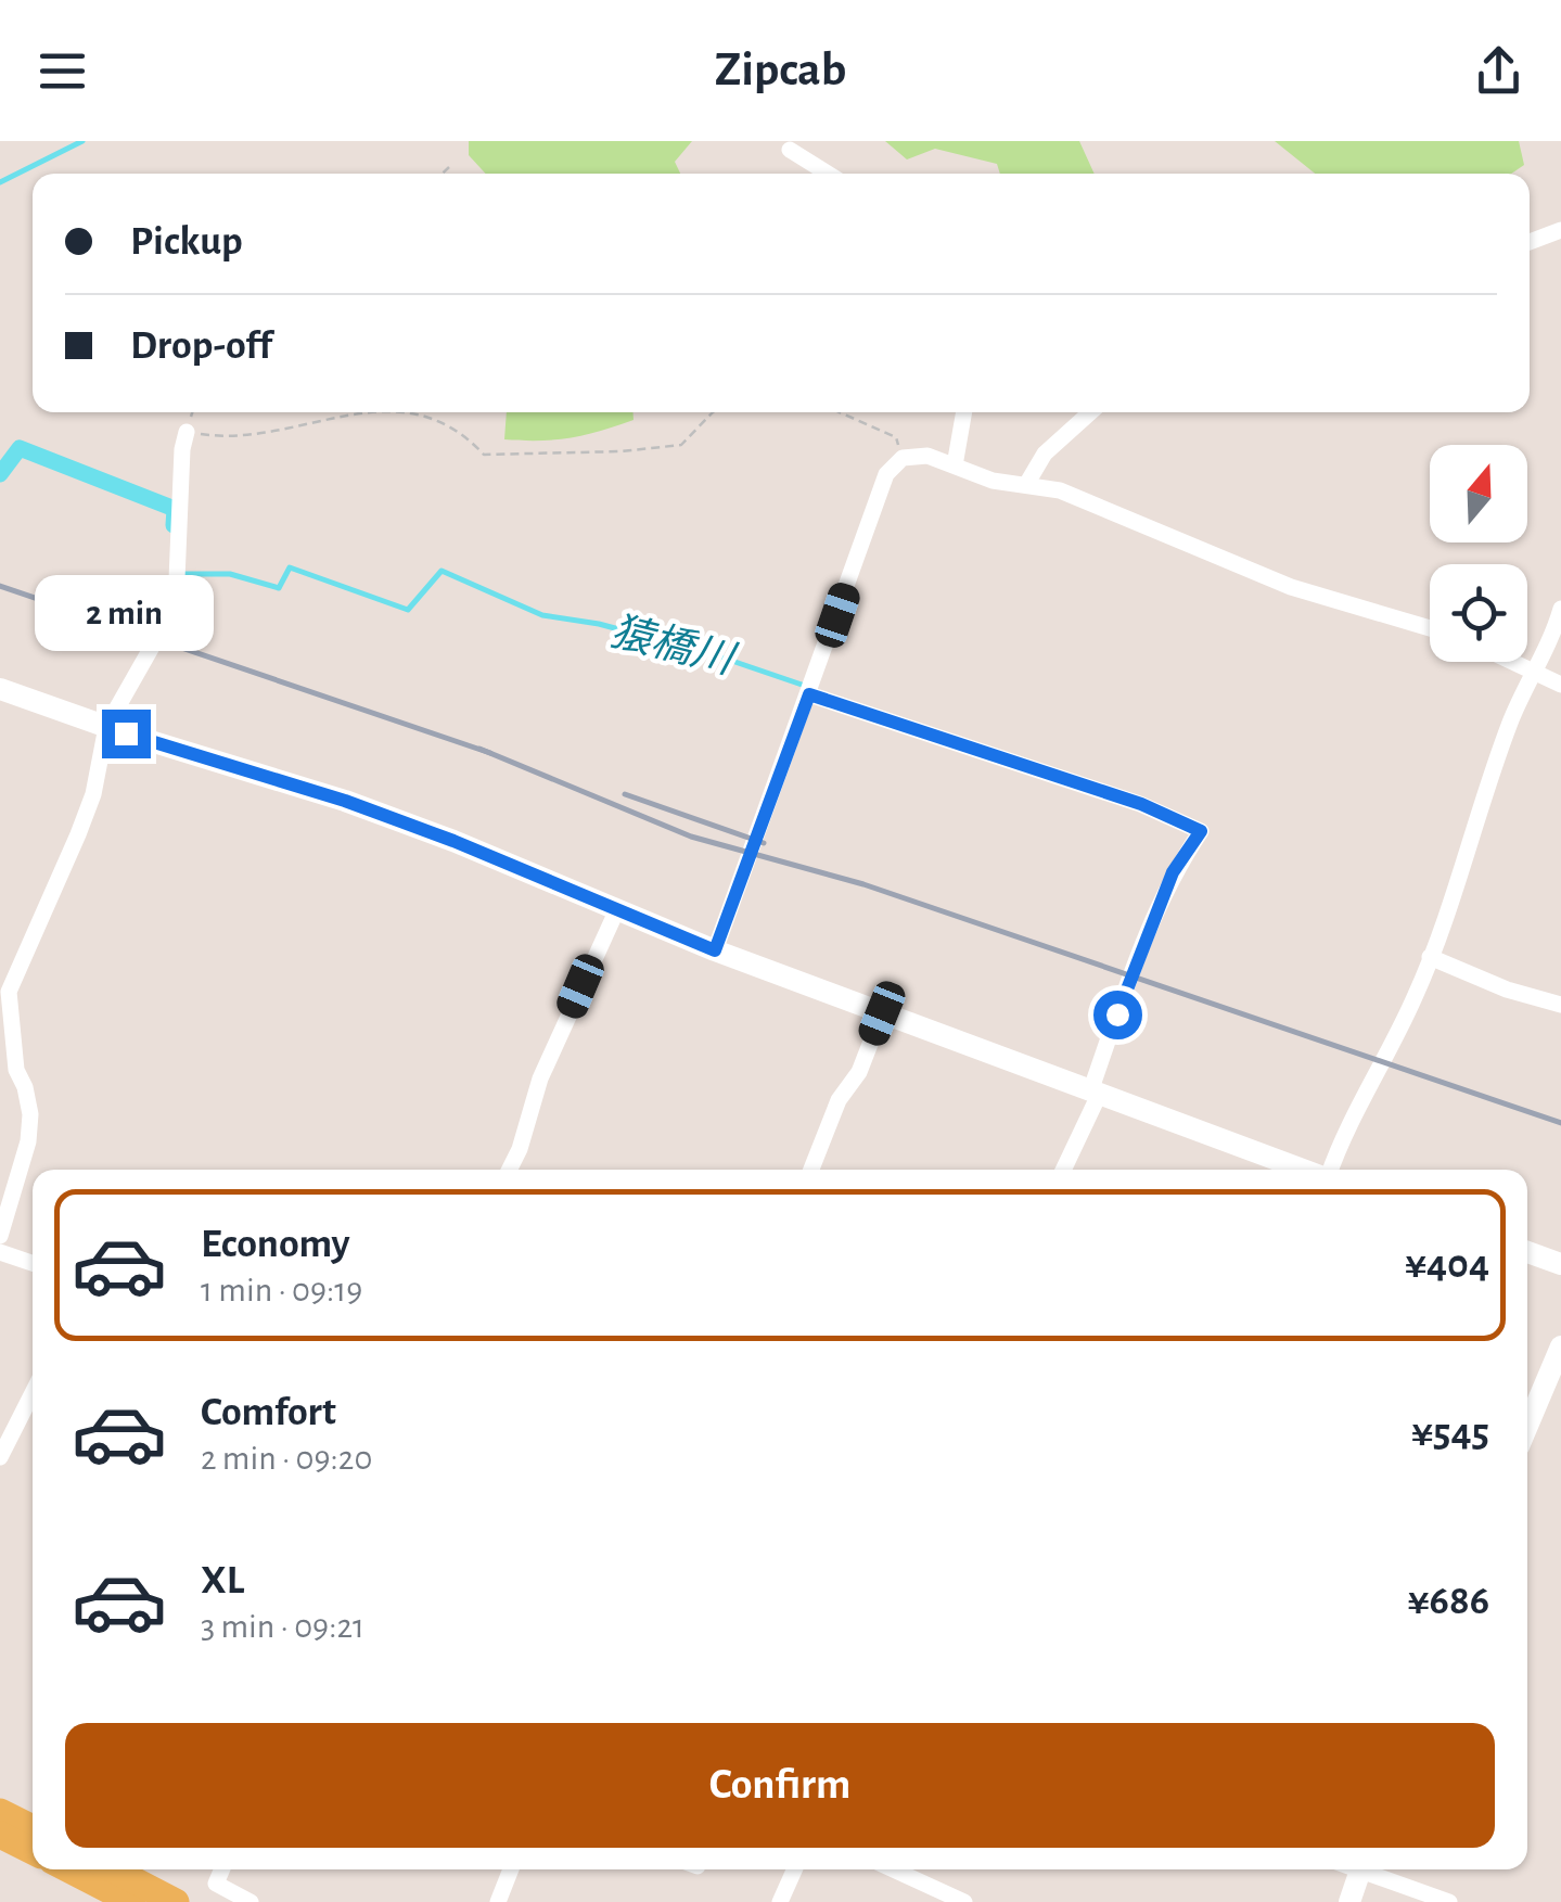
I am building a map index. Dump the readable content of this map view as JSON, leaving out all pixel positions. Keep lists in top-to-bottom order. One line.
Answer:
{"water":["猿橋川"],"north":"top","page":{"header":"Zipcab","banner":["Pickup","Drop-off"],"bubble":"2 min","list":[{"name":"Economy","note":"1 min · 09:19","value":"¥404"},{"name":"Comfort","note":"2 min · 09:20","value":"¥545"},{"name":"XL","note":"3 min · 09:21","value":"¥686"}],"buttons":"Confirm"}}
